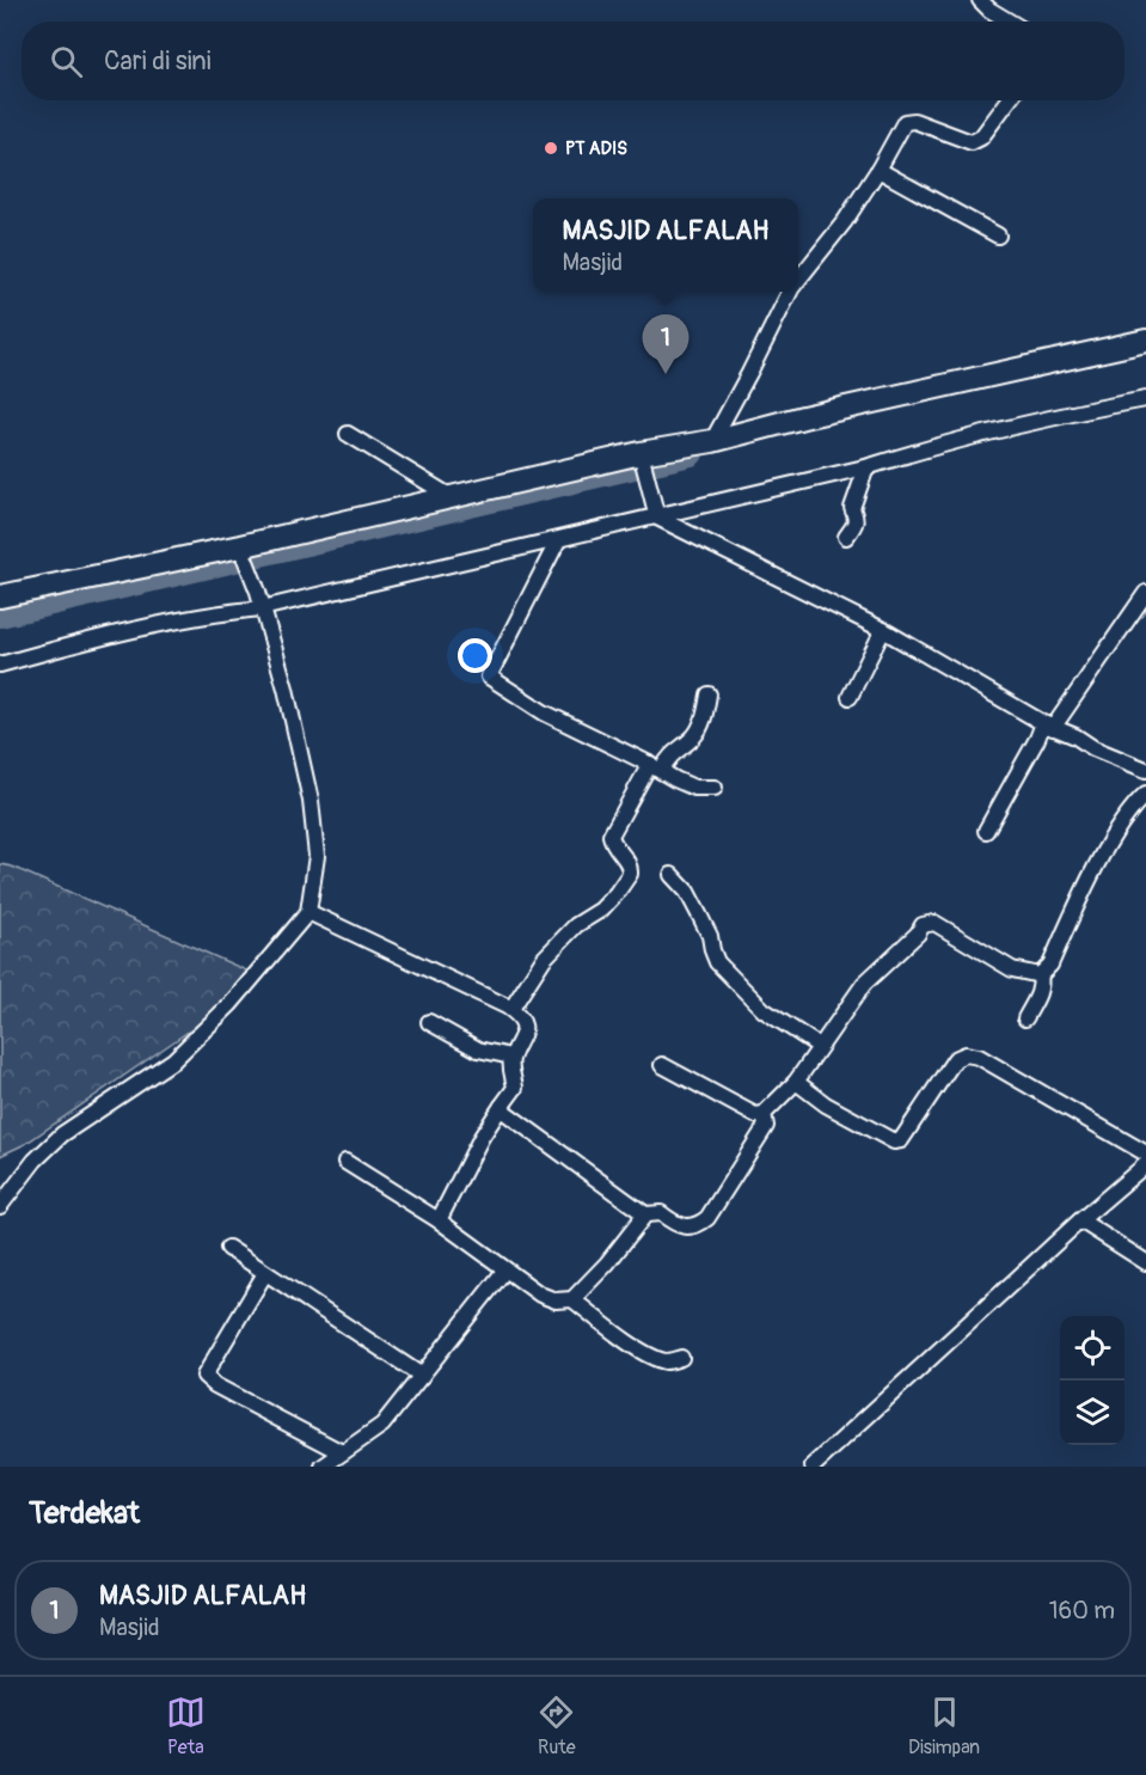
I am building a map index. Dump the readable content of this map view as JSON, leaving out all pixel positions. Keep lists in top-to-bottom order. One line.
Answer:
{"places":["PT ADIS"],"page":{"search":"Cari di sini","popup":["MASJID ALFALAH","Masjid"],"pins":"1","heading":"Terdekat","list":[{"mark":"1","name":"MASJID ALFALAH","note":"Masjid","value":"160 m"}],"nav":["Peta","Rute","Disimpan"]}}
